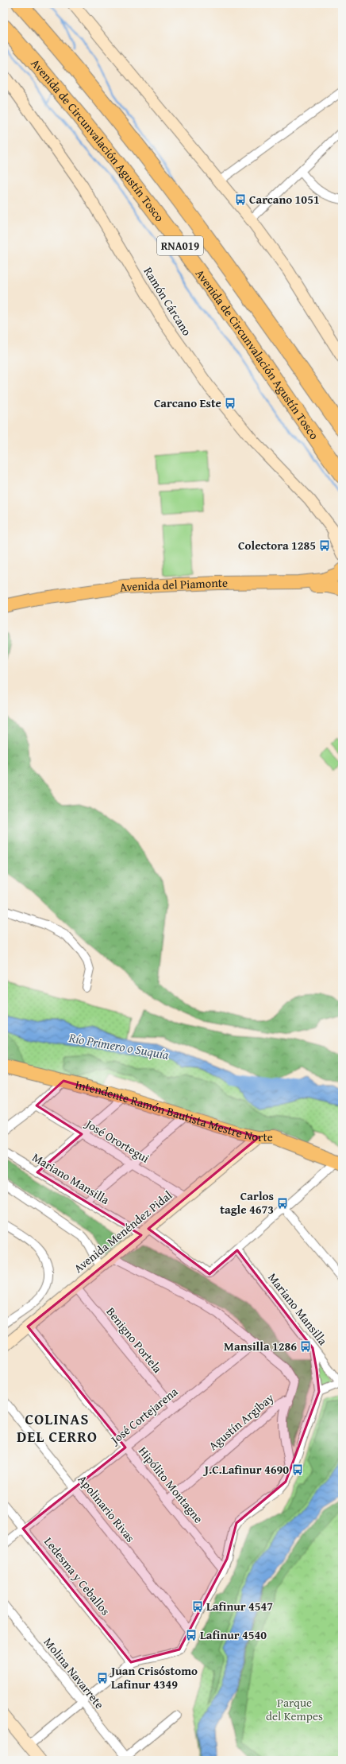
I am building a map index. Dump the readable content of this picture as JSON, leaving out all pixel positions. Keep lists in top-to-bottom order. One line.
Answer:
{"streets":{"highway":["Avenida de Circunvalación Agustín Tosco","RNA019"],"main road":["Ramón Cárcano","Avenida del Piamonte","Intendente Ramón Bautista Mestre Norte","Avenida Menéndez Pidal"],"street":["José Orortegui","Mariano Mansilla","Benigno Portela","José Cortejarena","Agustín Argibay","Hipólito Montagne","Apolinario Rivas","Ledesma y Ceballos","Molina Navarrete"]},"crossings":[["Intendente Ramón Bautista Mestre Norte","Avenida Menéndez Pidal"],["José Orortegui","Avenida Menéndez Pidal"],["Mariano Mansilla","Avenida Menéndez Pidal"],["Avenida Menéndez Pidal","Benigno Portela"],["Avenida Menéndez Pidal","Hipólito Montagne"],["Benigno Portela","José Cortejarena"],["José Cortejarena","Hipólito Montagne"],["José Cortejarena","Apolinario Rivas"],["José Cortejarena","Ledesma y Ceballos"],["Agustín Argibay","Hipólito Montagne"]],"districts":["COLINAS DEL CERRO"],"water":["Río Primero o Suquía"],"parks":["Parque del Kempes"],"places":{"bus stop":["Carcano 1051","Carcano Este","Colectora 1285","Carlos tagle 4673","Mansilla 1286","J.C.Lafinur 4690","Lafinur 4547","Lafinur 4540","Juan Crisóstomo Lafinur 4349"]}}
